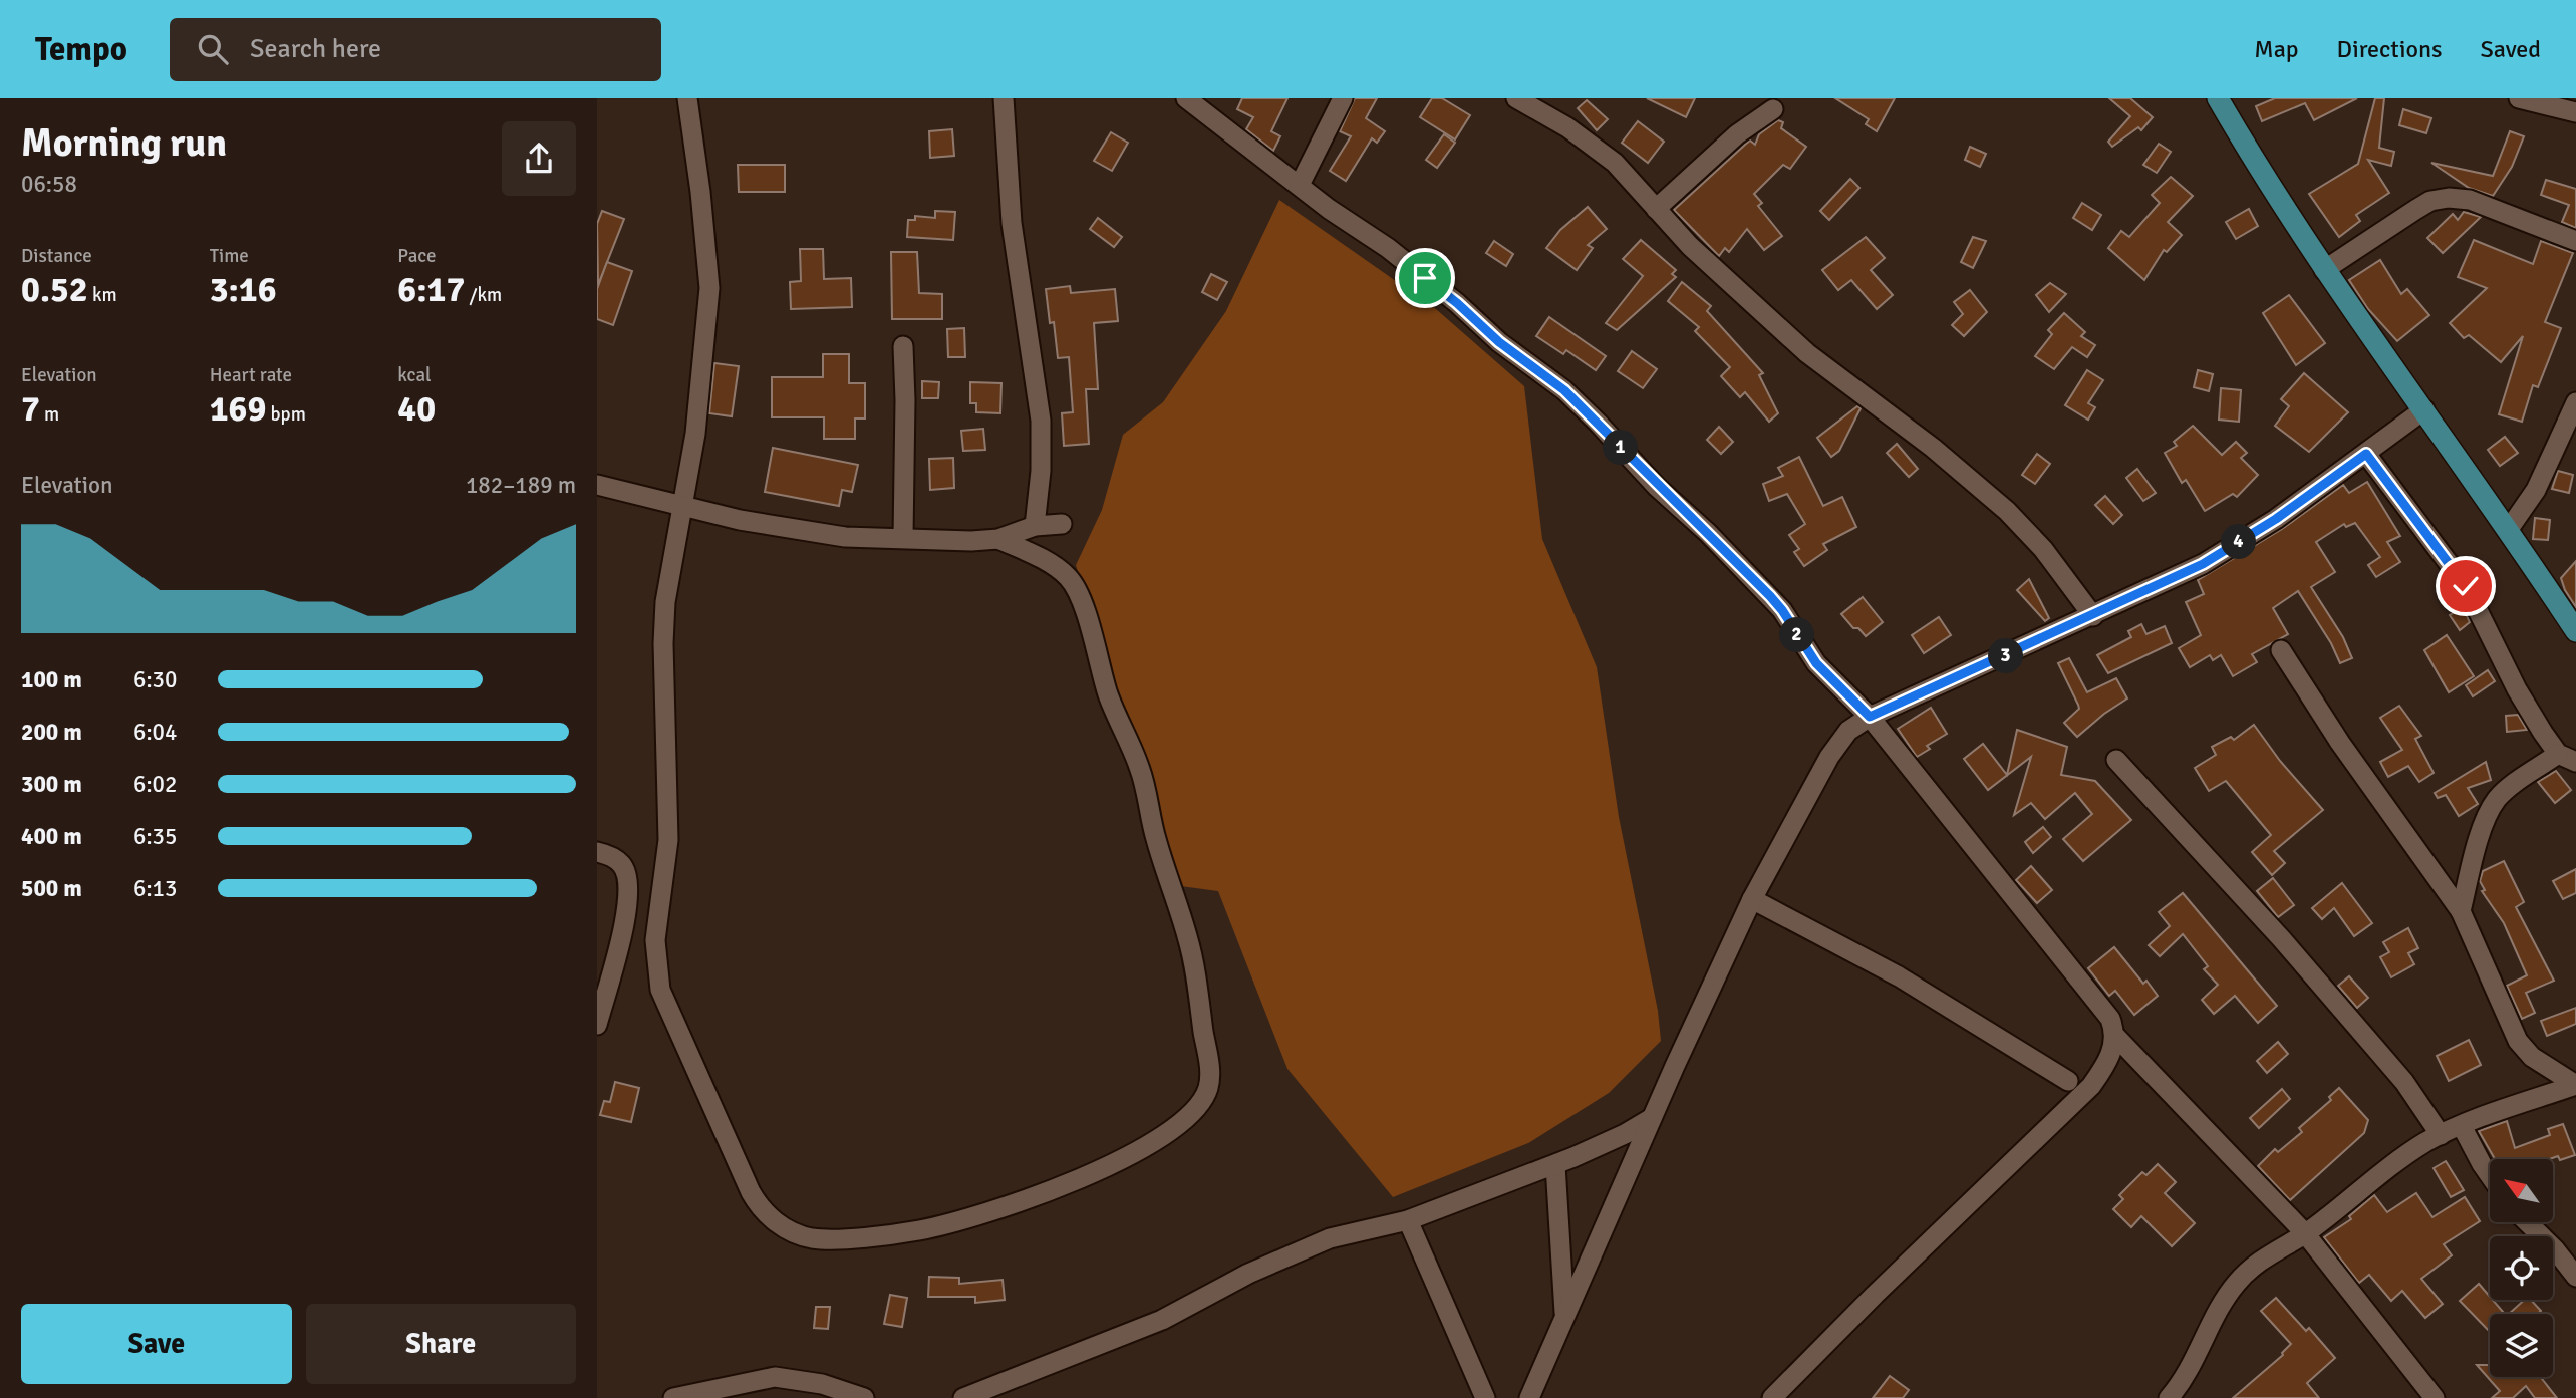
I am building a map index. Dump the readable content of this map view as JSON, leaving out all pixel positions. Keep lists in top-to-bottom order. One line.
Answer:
{"north":"top left","page":{"header":"Tempo","search":"Search here","nav":["Map","Directions","Saved"],"heading":["Morning run","06:58"],"stats":[["Distance","0.52 km"],["Time","3:16"],["Pace","6:17 /km"],["Elevation","7 m"],["Heart rate","169 bpm"],["kcal","40"]],"pins":["1","4","2","3"],"chart":["Elevation","182–189 m"],"list":[{"name":"100 m","note":"6:30"},{"name":"200 m","note":"6:04"},{"name":"300 m","note":"6:02"},{"name":"400 m","note":"6:35"},{"name":"500 m","note":"6:13"}],"buttons":["Save","Share"]}}
